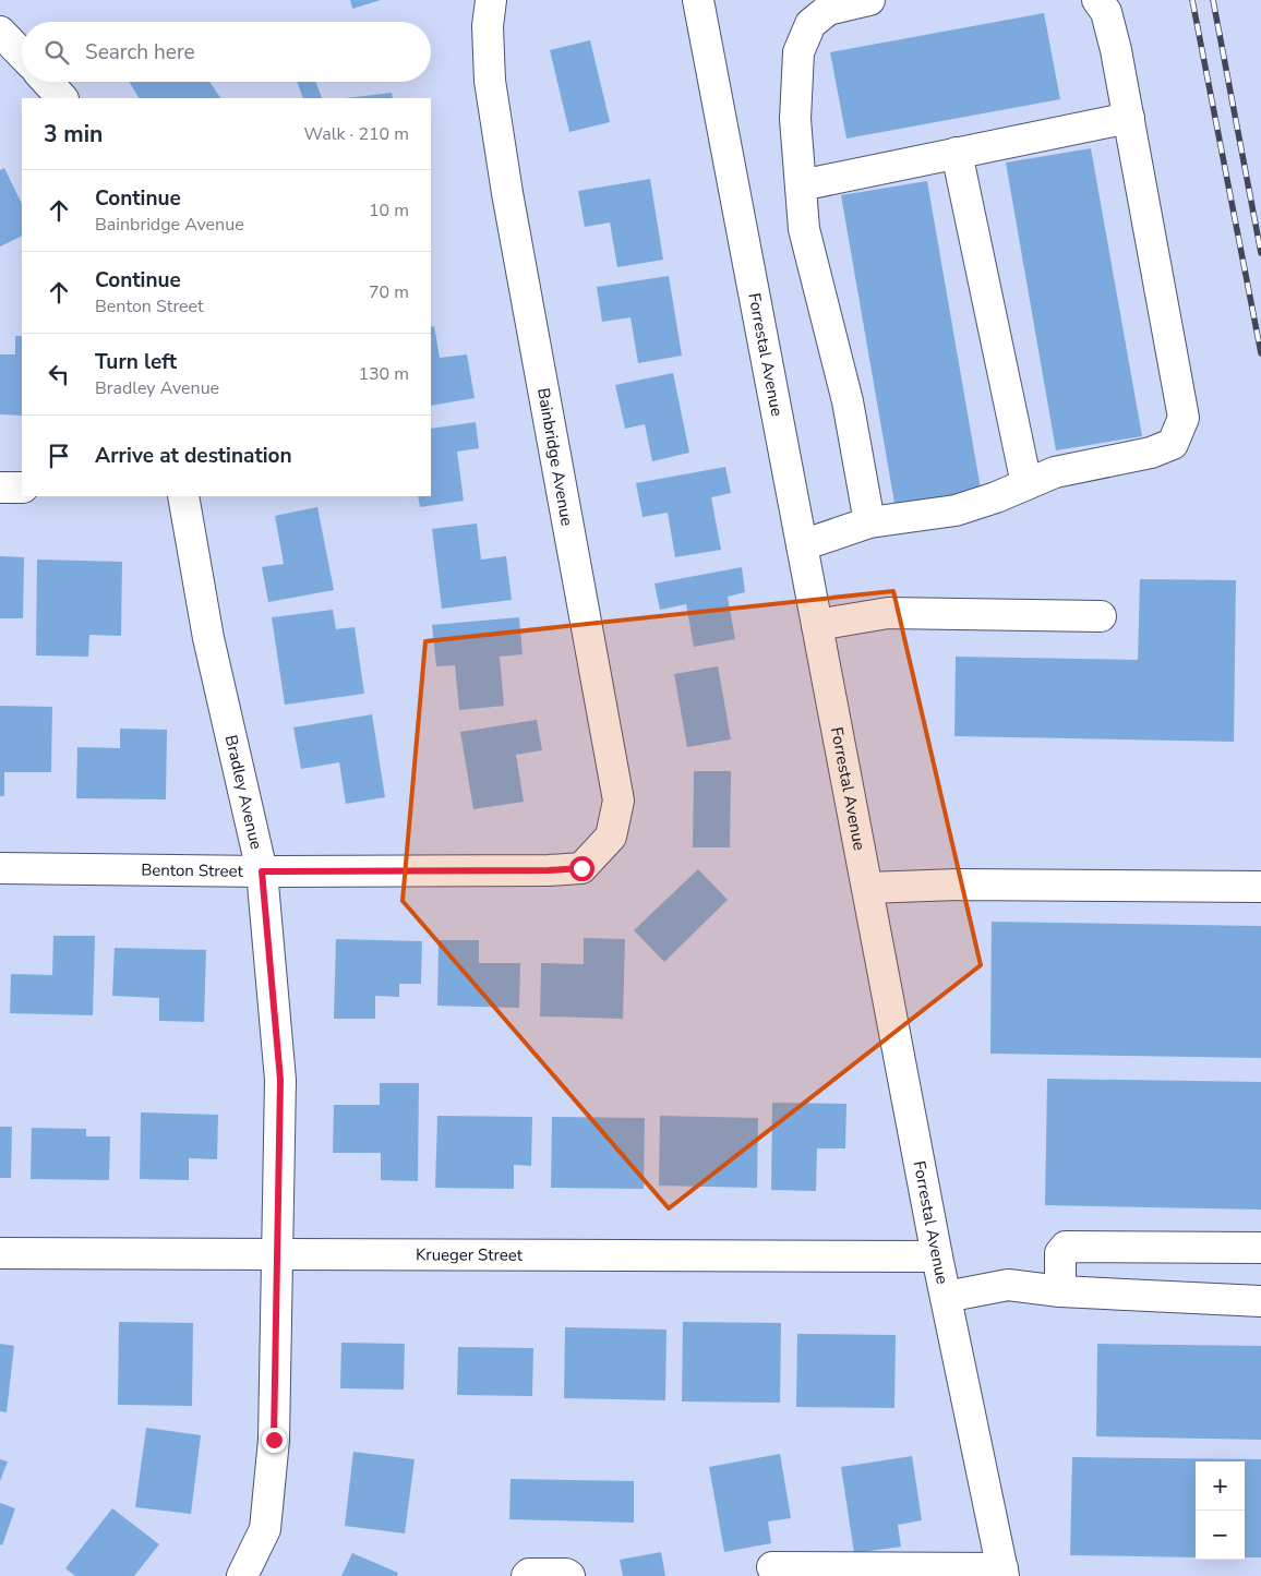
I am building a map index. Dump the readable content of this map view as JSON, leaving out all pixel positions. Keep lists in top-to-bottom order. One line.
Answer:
{"streets":{"street":["Forrestal Avenue","Bainbridge Avenue","Bradley Avenue","Benton Street","Krueger Street"]},"crossings":[["Forrestal Avenue","Krueger Street"],["Bainbridge Avenue","Benton Street"],["Bradley Avenue","Benton Street"],["Bradley Avenue","Krueger Street"]],"page":{"search":"Search here","heading":["3 min","Walk · 210 m"],"list":[["Continue","Bainbridge Avenue","10 m"],["Continue","Benton Street","70 m"],["Turn left","Bradley Avenue","130 m"],"Arrive at destination"],"map_buttons":["+","−"]}}
